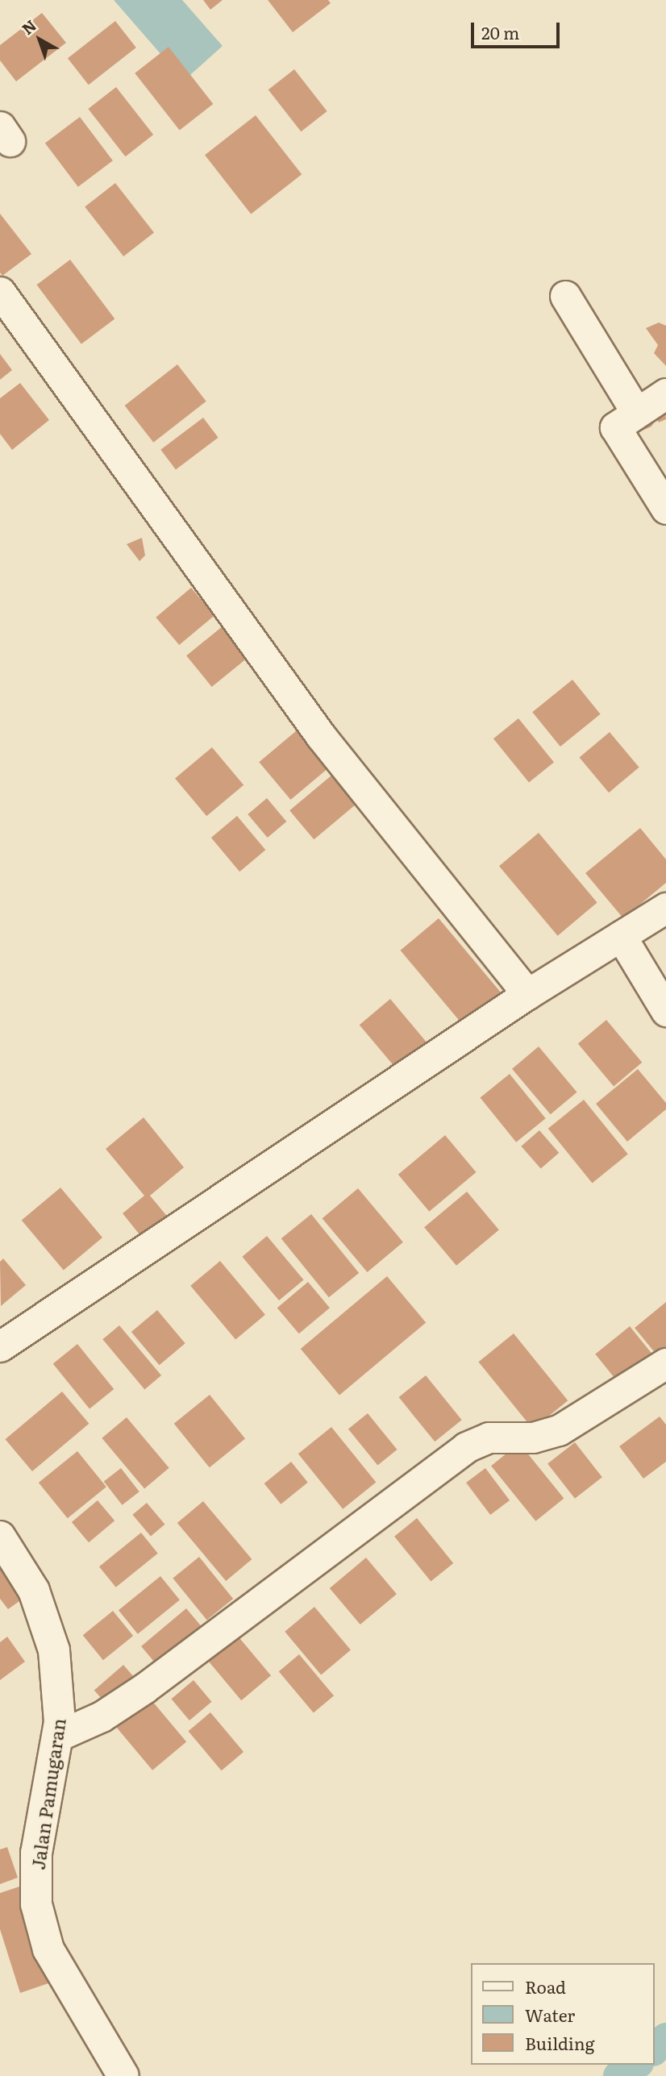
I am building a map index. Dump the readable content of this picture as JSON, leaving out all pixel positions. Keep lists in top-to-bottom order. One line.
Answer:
{"streets":{"street":["Jalan Pamugaran"]},"legend":["Road","Water","Building"],"scale_bar":"20 m","north":"top left"}
